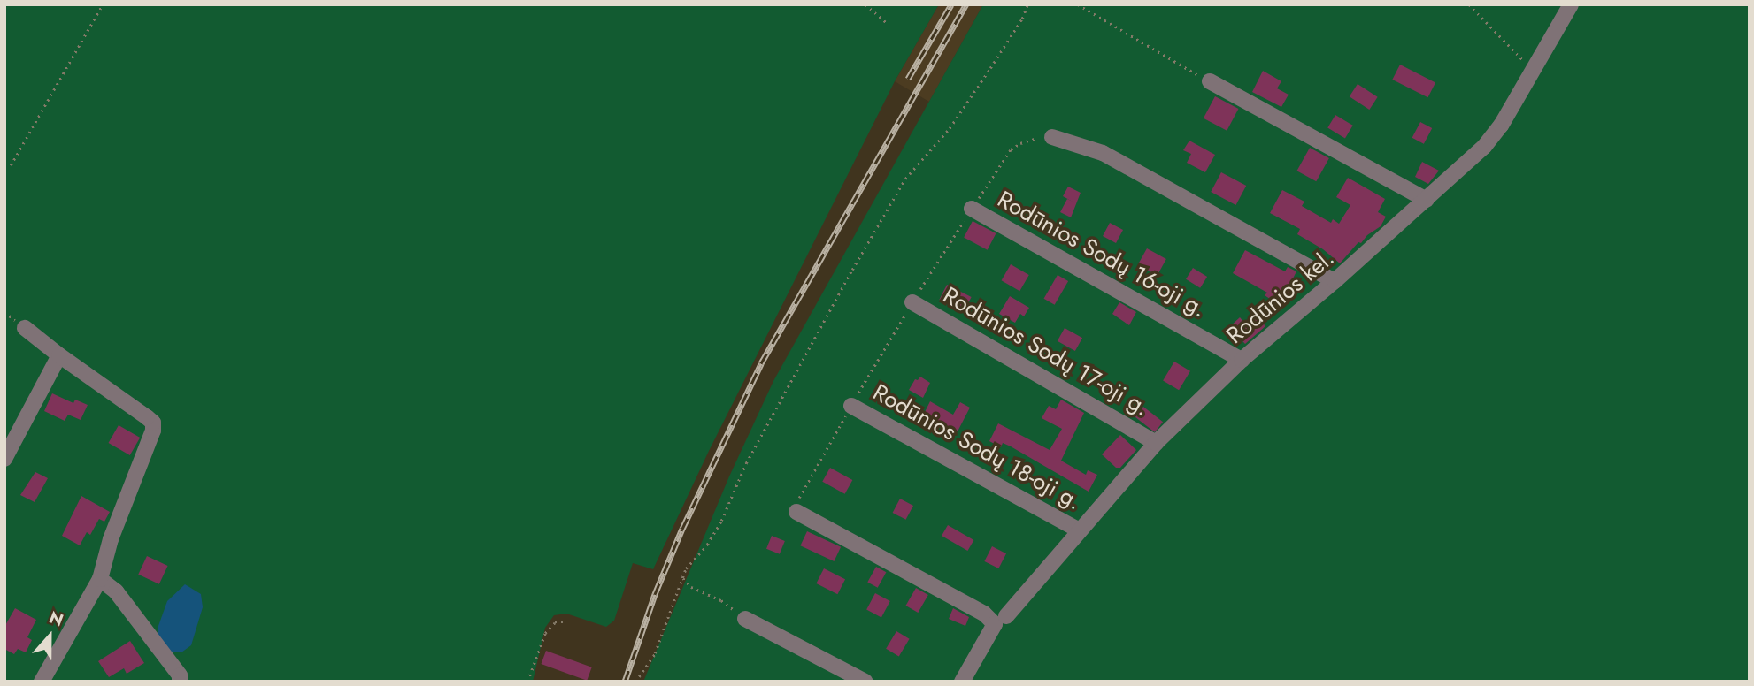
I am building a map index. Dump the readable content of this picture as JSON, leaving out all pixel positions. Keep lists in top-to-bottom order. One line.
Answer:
{"streets":{"street":["Rodūnios Sodų 16-oji g.","Rodūnios kel.","Rodūnios Sodų 17-oji g.","Rodūnios Sodų 18-oji g."]},"crossings":[["Rodūnios Sodų 16-oji g.","Rodūnios kel."],["Rodūnios kel.","Rodūnios Sodų 17-oji g."],["Rodūnios kel.","Rodūnios Sodų 18-oji g."]],"north":"top"}
